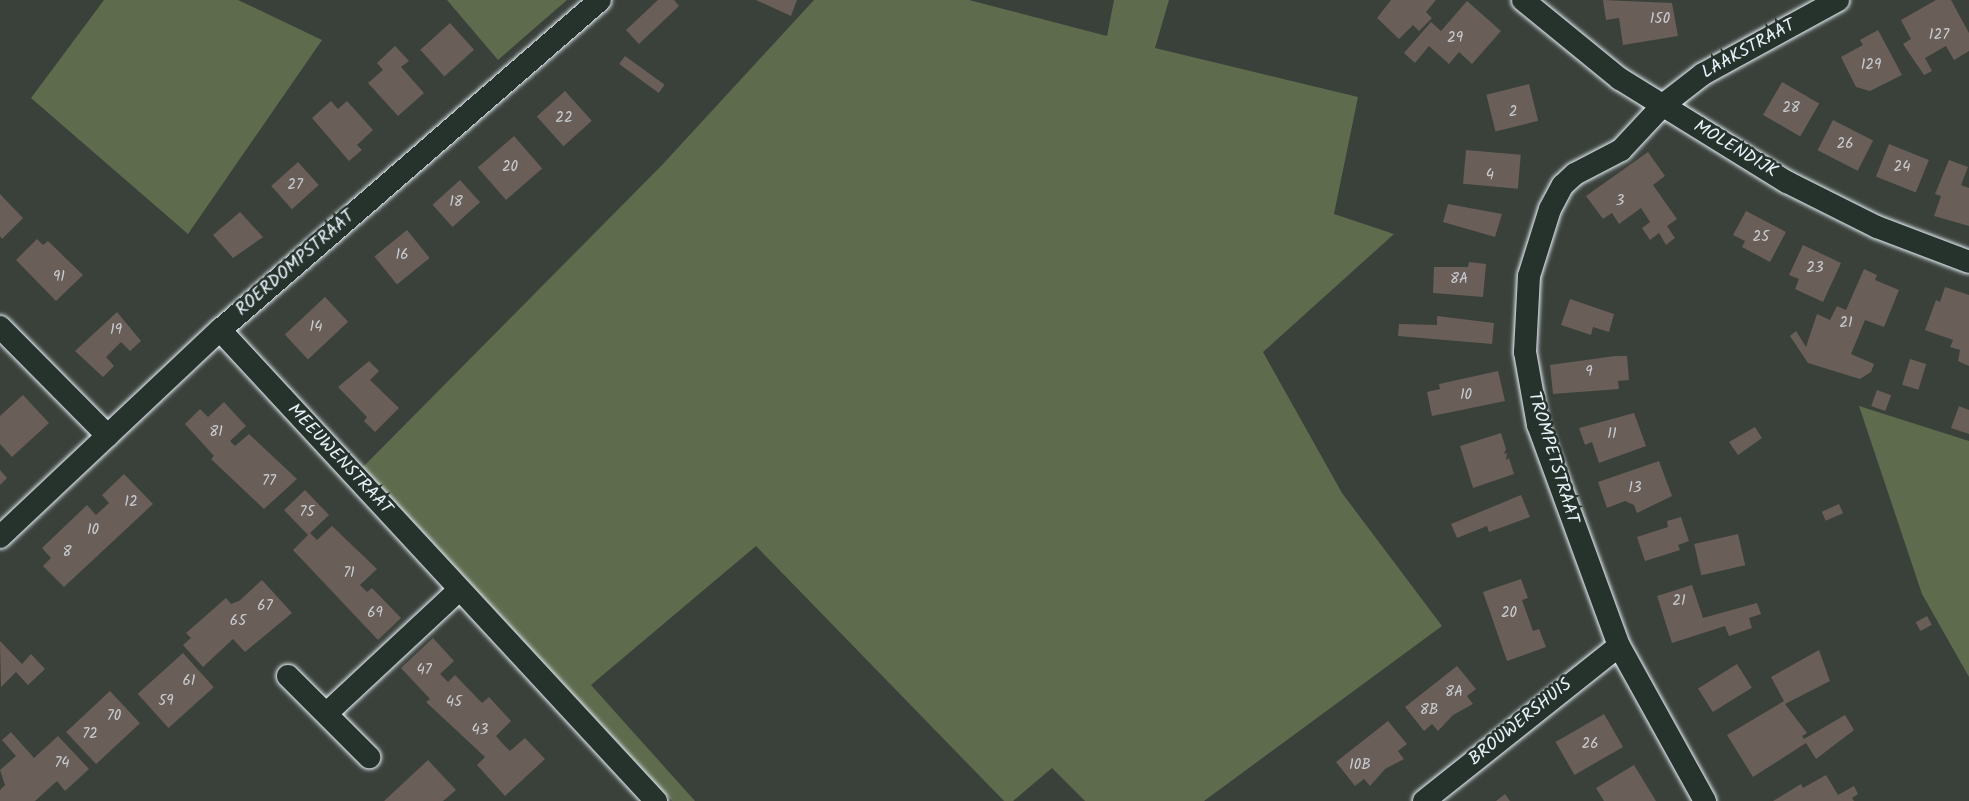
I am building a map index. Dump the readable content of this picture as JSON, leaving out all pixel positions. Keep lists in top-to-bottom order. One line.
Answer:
{"streets":{"street":["LAAKSTRAAT","MOLENDIJK","ROERDOMPSTRAAT","TROMPETSTRAAT","MEEUWENSTRAAT","BROUWERSHUIS"]},"crossings":[["LAAKSTRAAT","MOLENDIJK"],["LAAKSTRAAT","TROMPETSTRAAT"],["MOLENDIJK","TROMPETSTRAAT"],["ROERDOMPSTRAAT","MEEUWENSTRAAT"],["TROMPETSTRAAT","BROUWERSHUIS"]],"house_numbers":["150","127","29","129","28","2","22","26","20","24","4","27","3","18","25","16","23","91","8A","21","14","19","9","10","81","11","77","13","12","75","10","8","71","21","67","69","20","65","47","61","8A","59","45","8B","70","43","72","26","74","10B"]}
